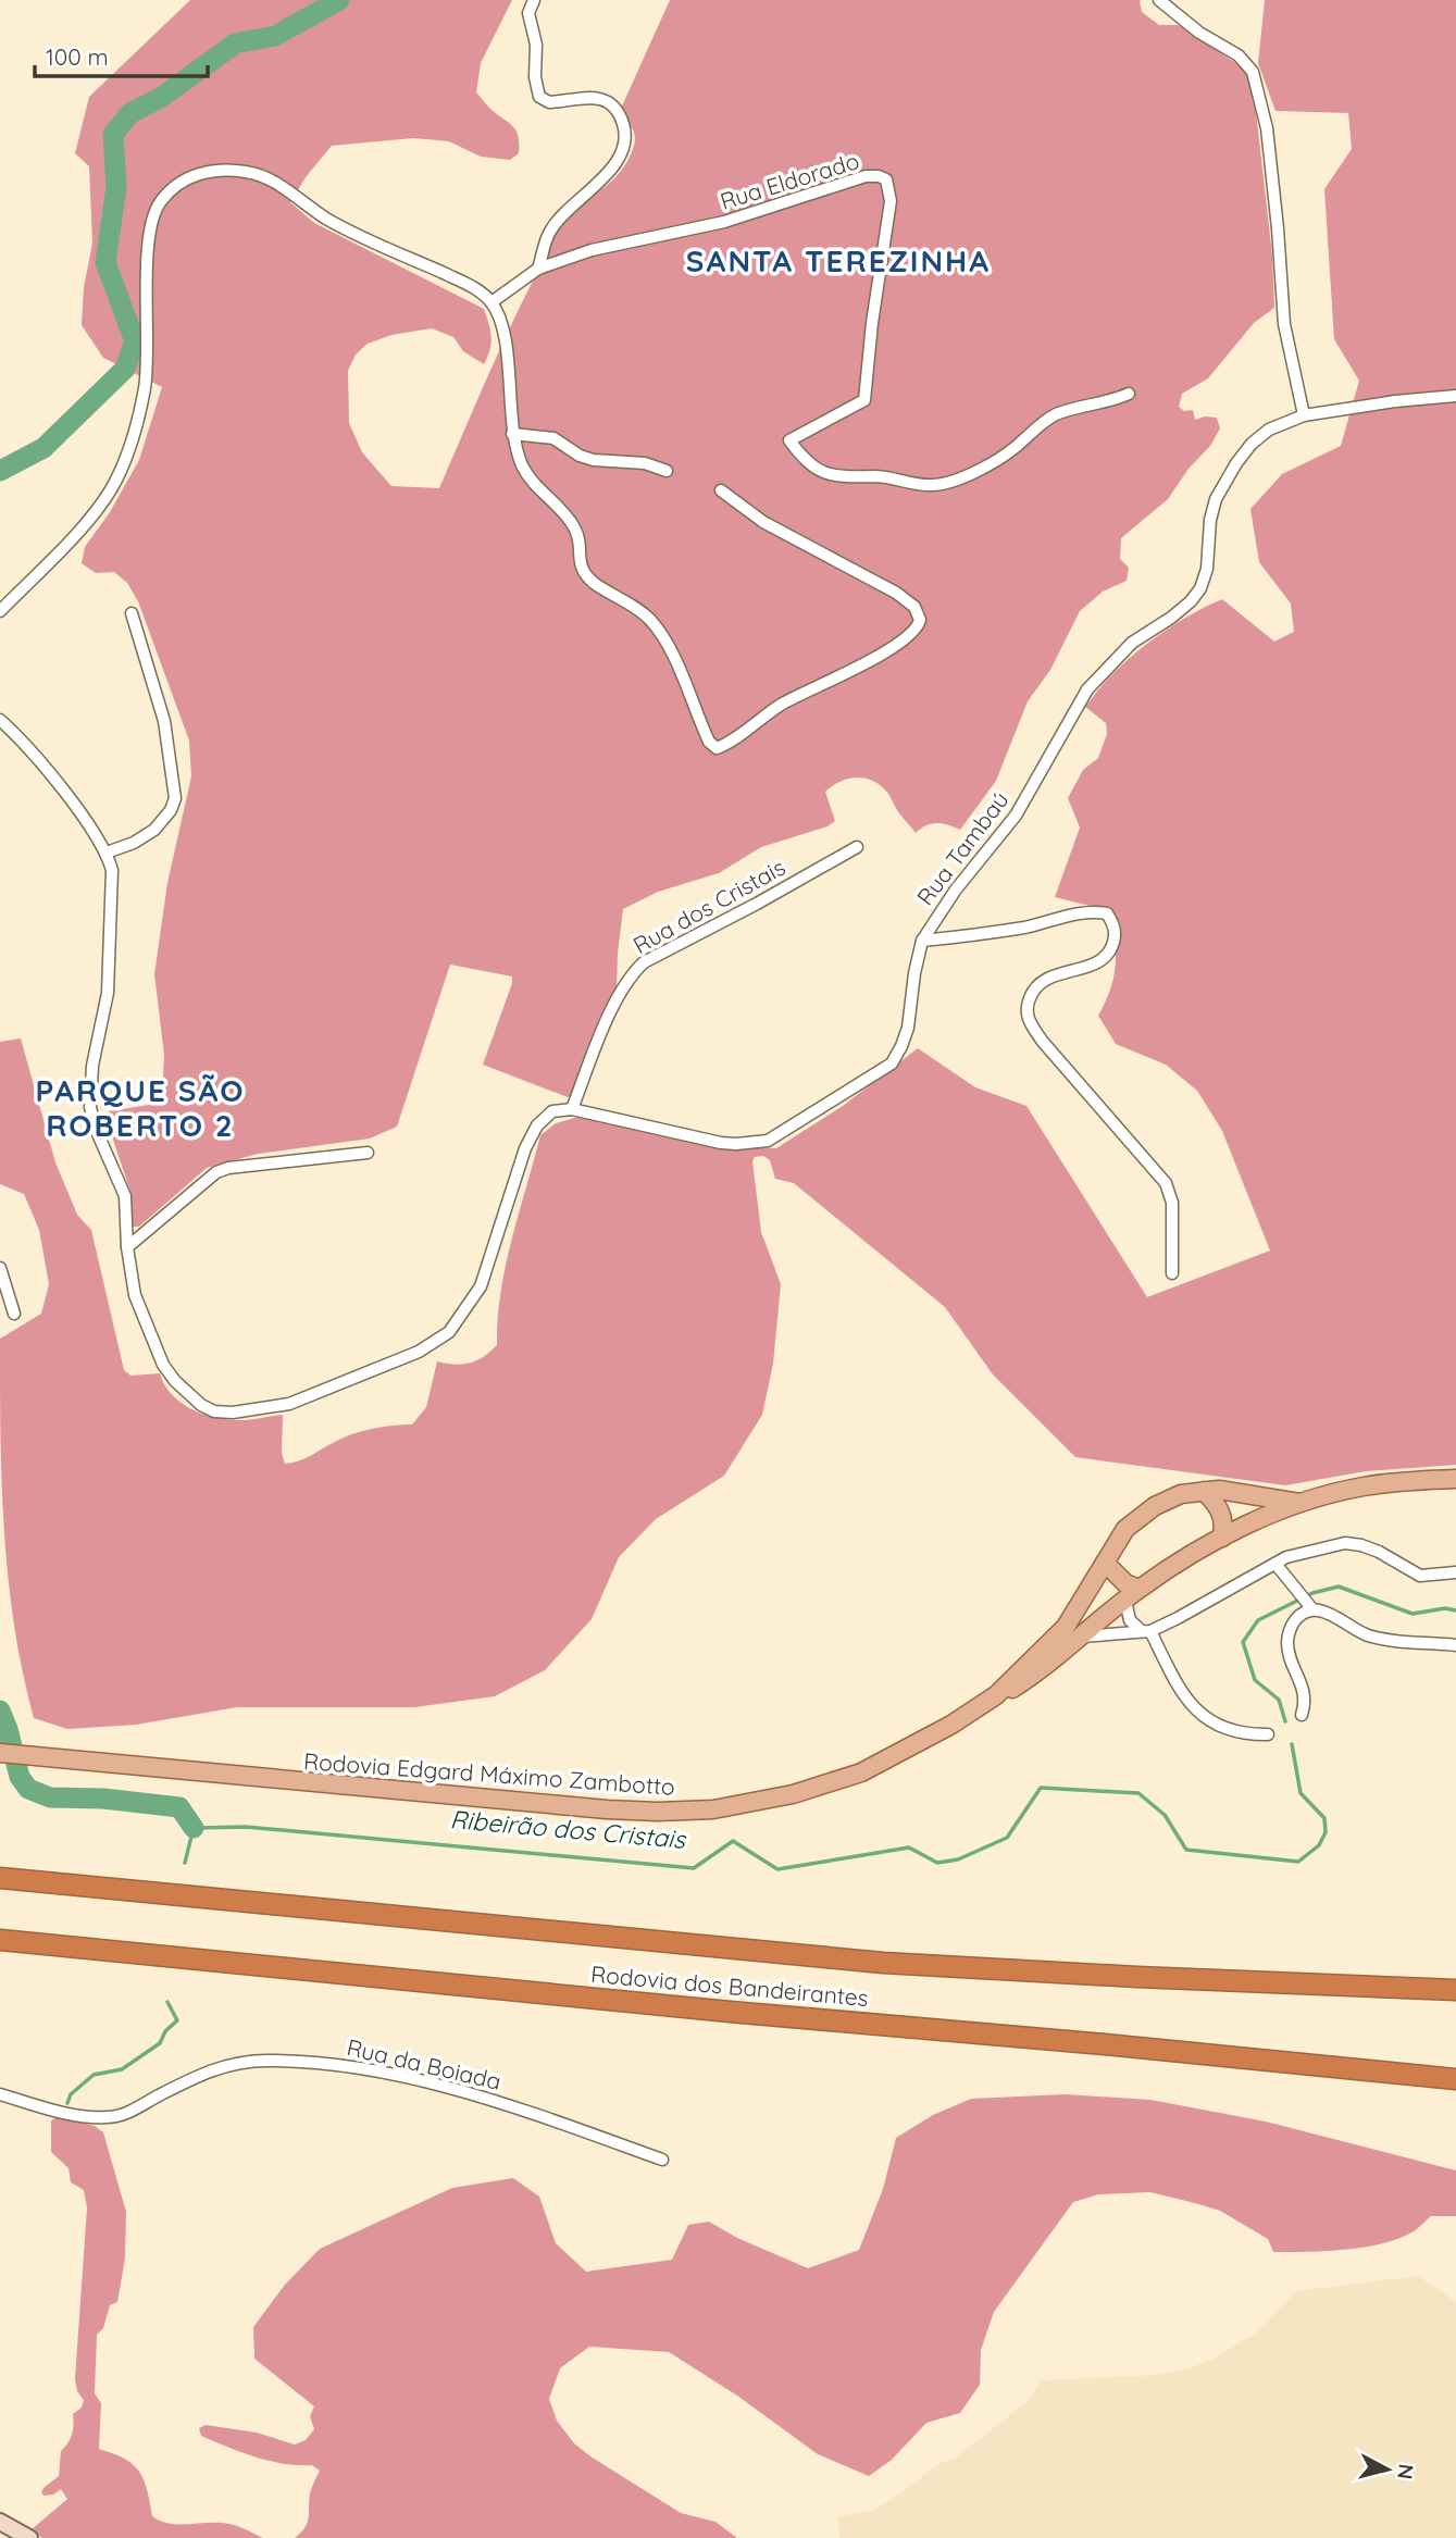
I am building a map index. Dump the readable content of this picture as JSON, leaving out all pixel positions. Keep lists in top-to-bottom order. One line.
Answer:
{"streets":{"highway":["Rodovia dos Bandeirantes"],"main road":["Rodovia Edgard Máximo Zambotto"],"street":["Rua Eldorado","Rua Tambaú","Rua dos Cristais","Rua da Boiada"]},"crossings":[["Rua Tambaú","Rua dos Cristais"]],"districts":["SANTA TEREZINHA","PARQUE SÃO ROBERTO 2"],"water":["Ribeirão dos Cristais"],"scale_bar":"100 m","north":"right"}
